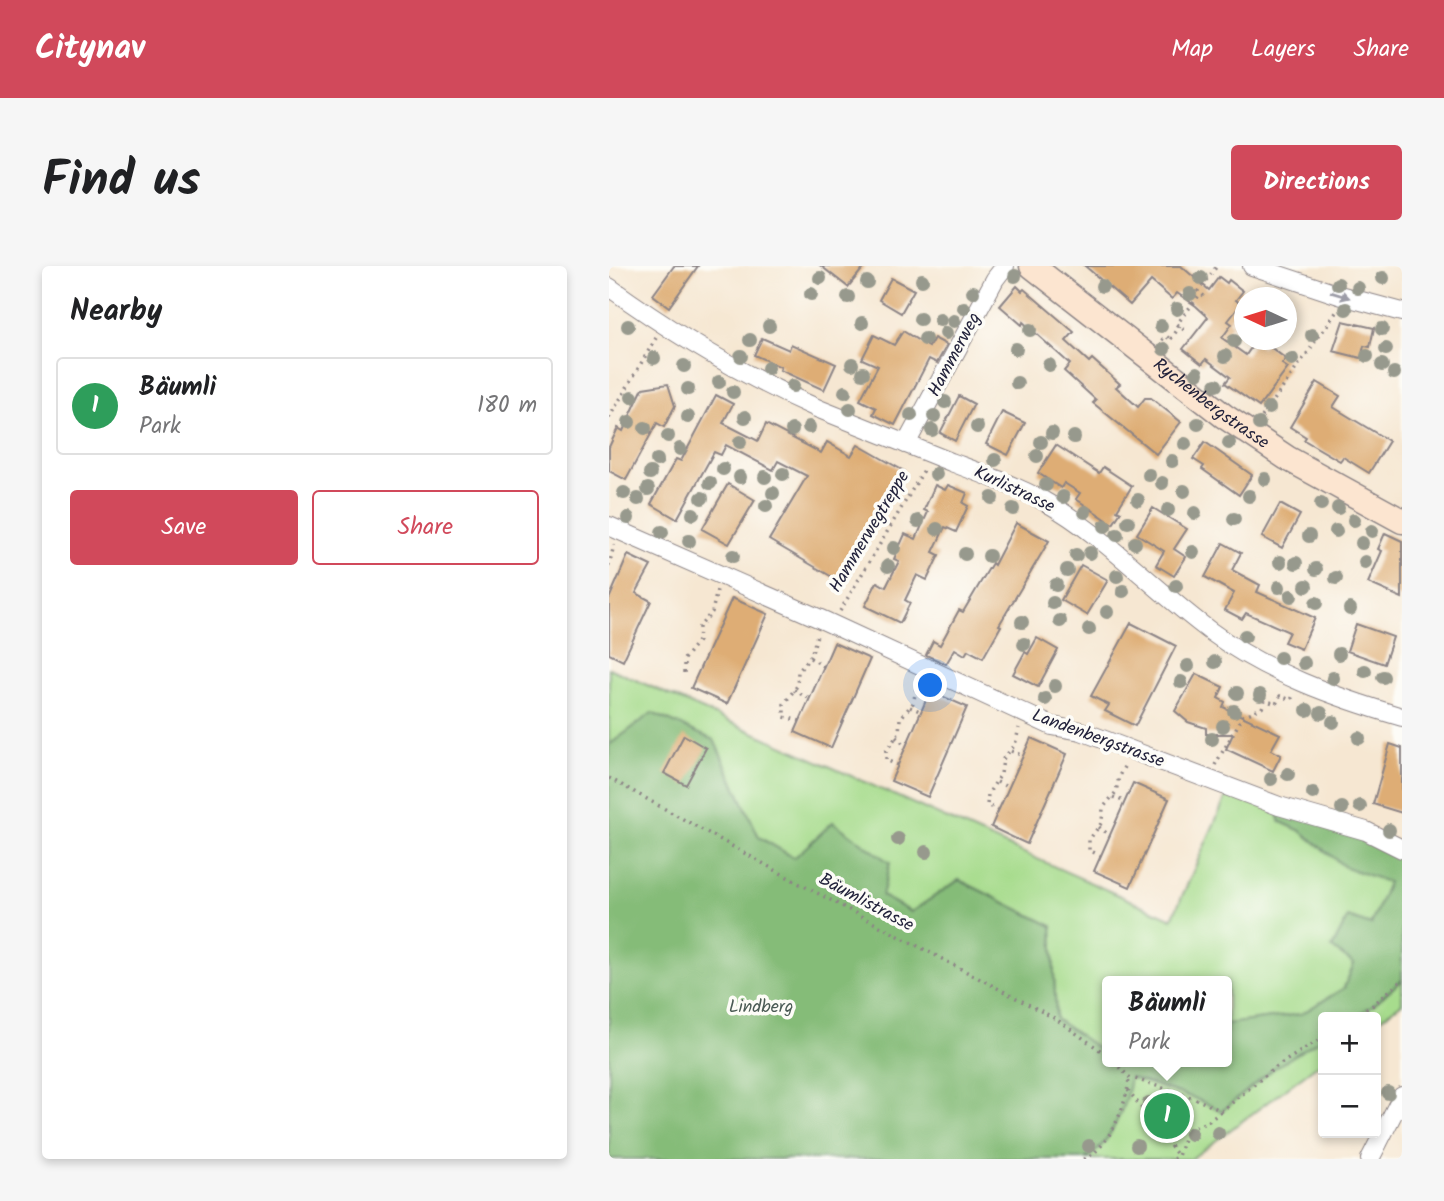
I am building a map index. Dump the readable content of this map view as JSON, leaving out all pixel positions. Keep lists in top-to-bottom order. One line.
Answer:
{"streets":{"street":["Hammerweg","Rychenbergstrasse","Kurlistrasse","Landenbergstrasse"],"path":["Hammerwegtreppe","Bäumlistrasse"]},"crossings":[["Hammerweg","Kurlistrasse"],["Kurlistrasse","Hammerwegtreppe"],["Hammerwegtreppe","Landenbergstrasse"]],"parks":["Lindberg"],"north":"left","page":{"header":"Citynav","nav":["Map","Layers","Share"],"title":"Find us","buttons":["Directions",["Save","Share"]],"heading":"Nearby","list":[{"mark":"1","name":"Bäumli","note":"Park","value":"180 m"}],"popup":["Bäumli","Park"],"map_buttons":["+","−"],"pins":"1"}}
